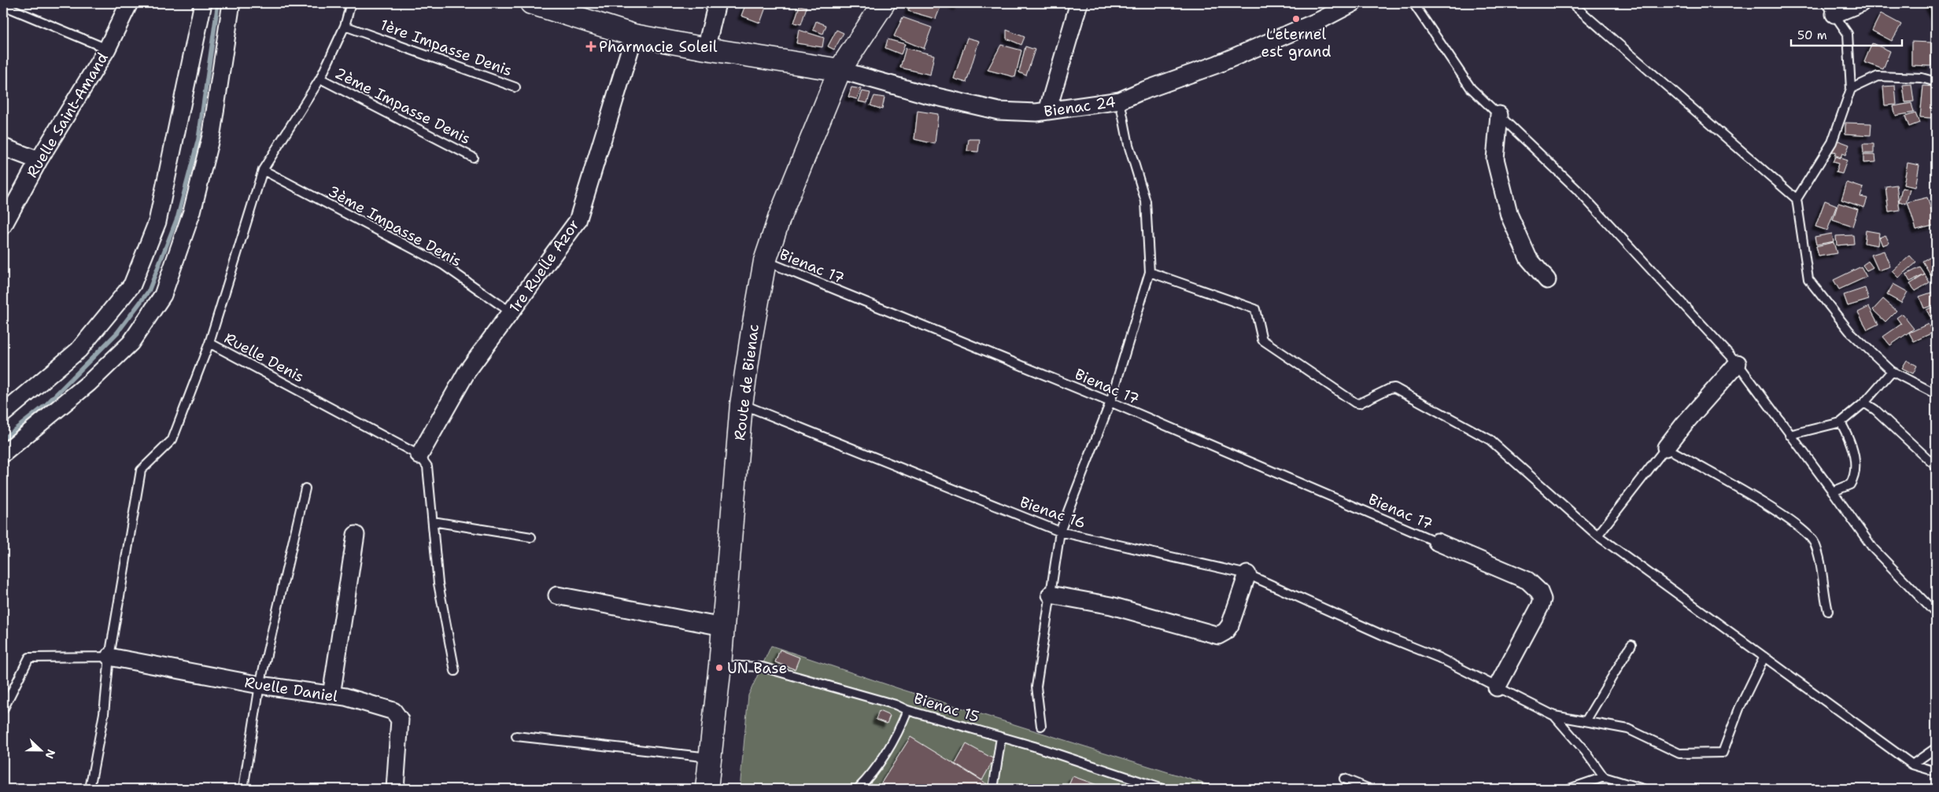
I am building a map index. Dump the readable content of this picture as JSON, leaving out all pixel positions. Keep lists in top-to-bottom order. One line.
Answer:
{"streets":{"main road":["Route de Bienac"],"street":["Bienac 24","Ruelle Saint-Amand","1re Ruelle Azor","Ruelle Daniel"],"lane":["1ère Impasse Denis","2ème Impasse Denis","3ème Impasse Denis","Bienac 17","Ruelle Denis","Bienac 16","Bienac 15"]},"crossings":[["1ère Impasse Denis","Ruelle Denis"],["2ème Impasse Denis","Ruelle Denis"],["Bienac 24","Route de Bienac"],["3ème Impasse Denis","1re Ruelle Azor"],["3ème Impasse Denis","Ruelle Denis"],["1re Ruelle Azor","Ruelle Denis"],["Bienac 17","Route de Bienac"],["Route de Bienac","Bienac 16"],["Route de Bienac","Bienac 15"]],"places":{"other":["L'eternel est grand","UN Base"],"health":["Pharmacie Soleil"]},"scale_bar":"50 m","north":"right"}
